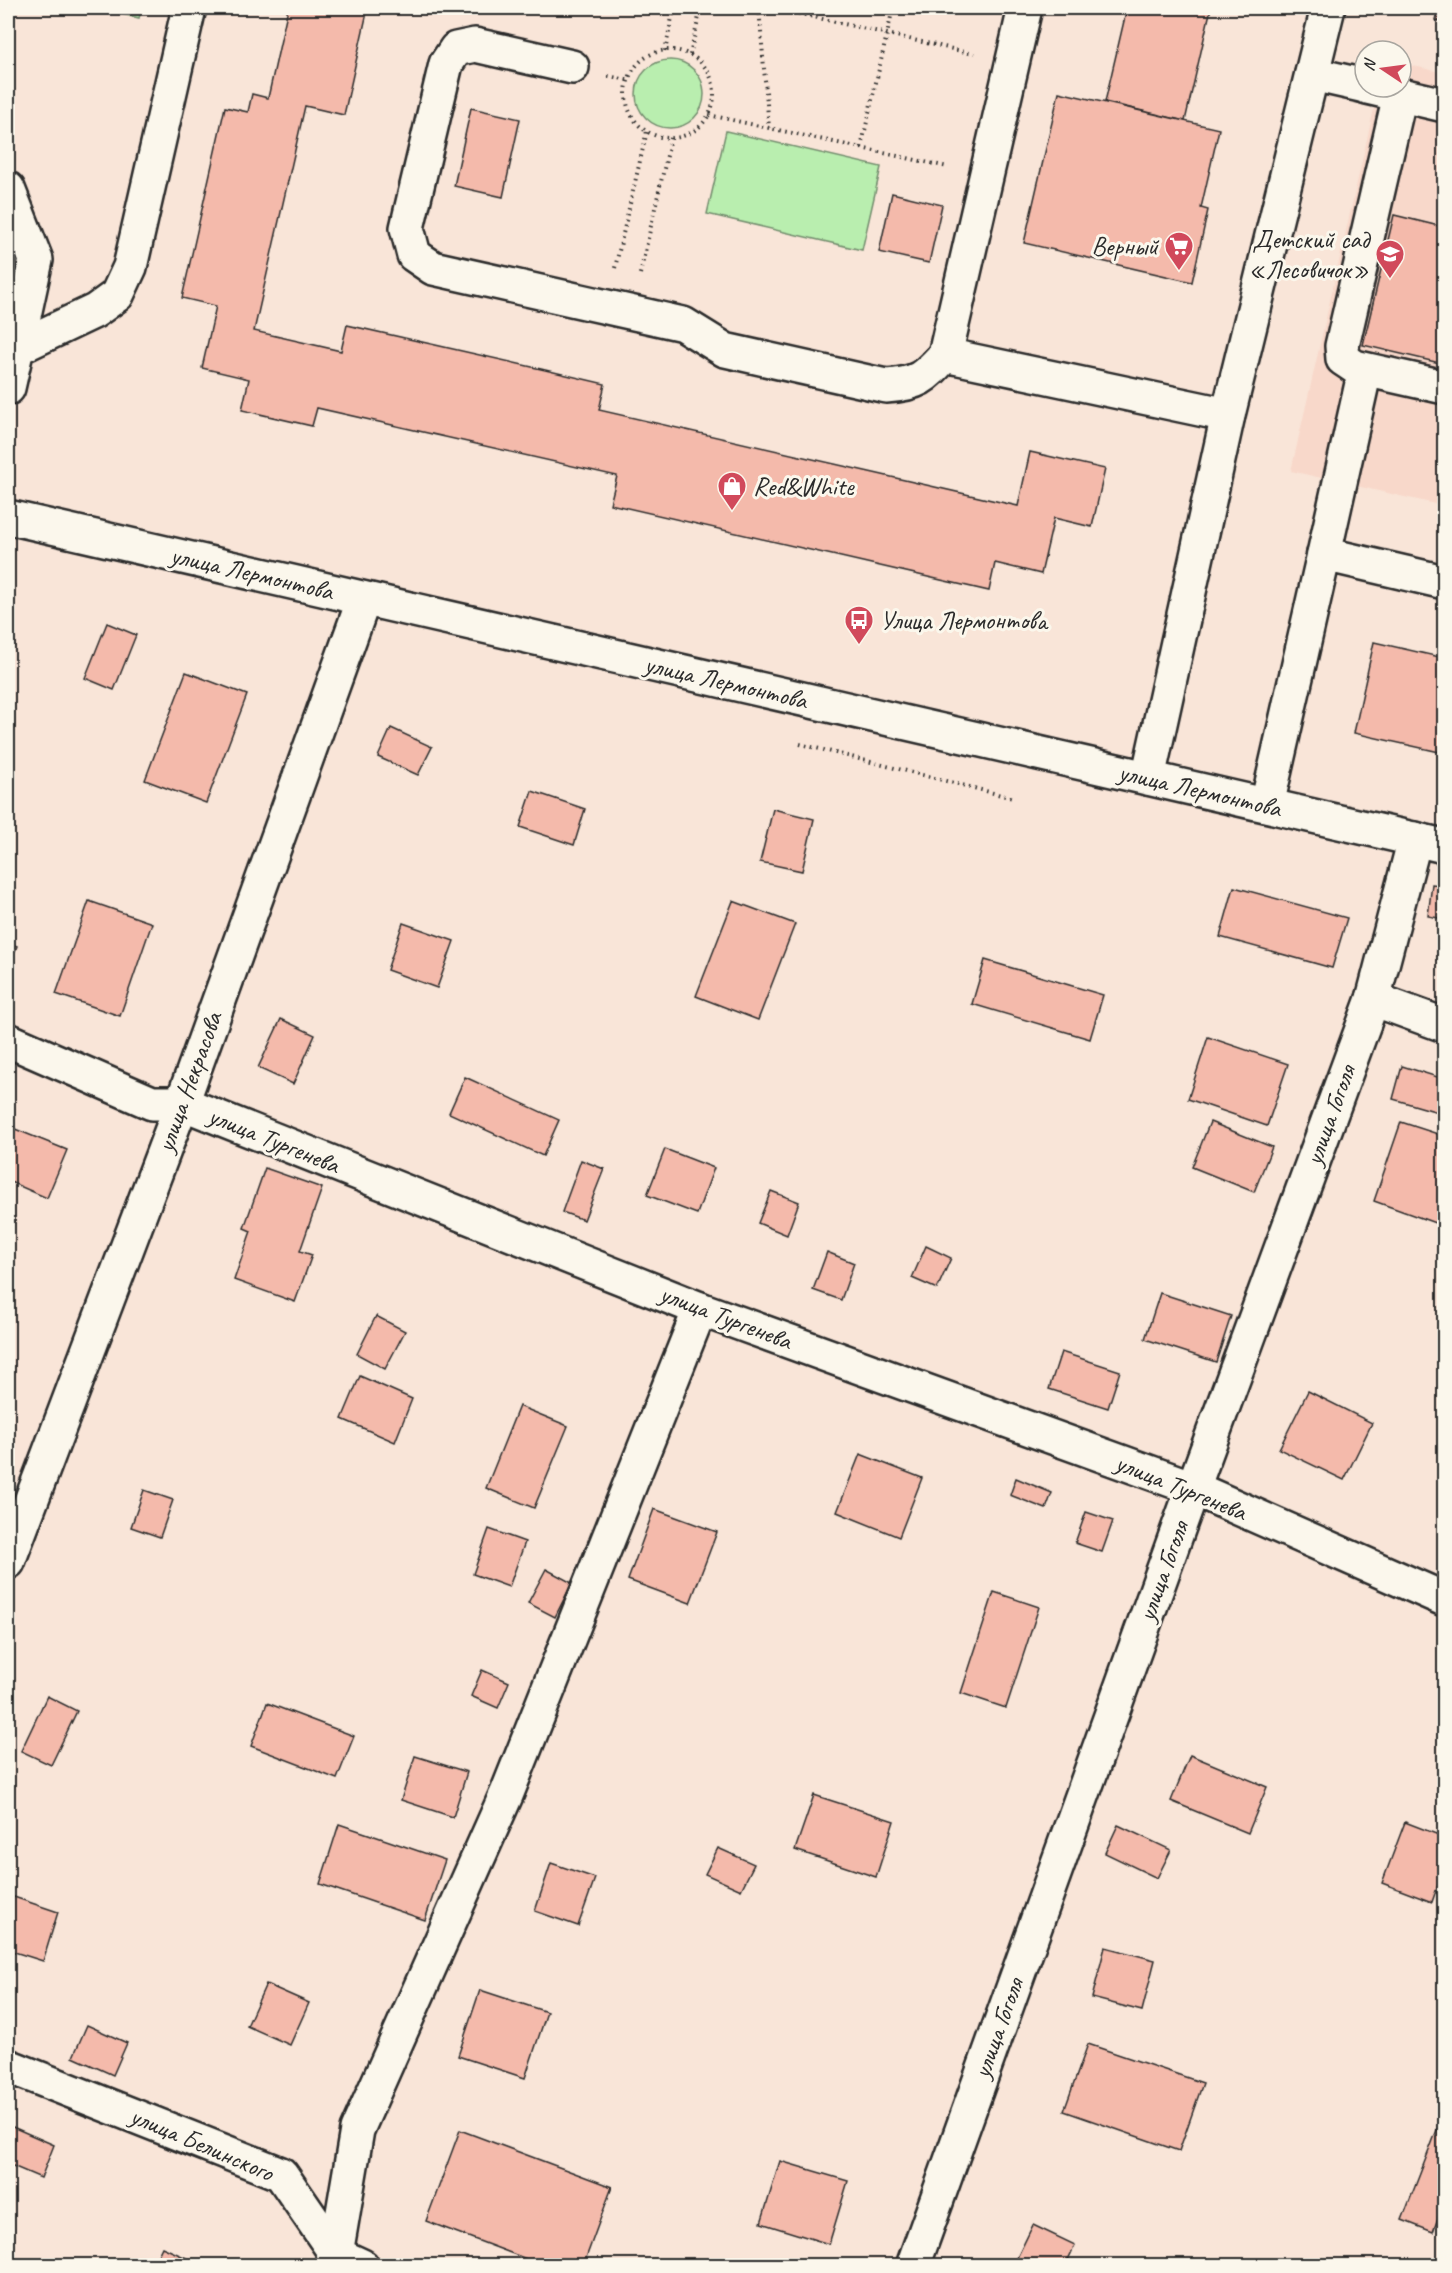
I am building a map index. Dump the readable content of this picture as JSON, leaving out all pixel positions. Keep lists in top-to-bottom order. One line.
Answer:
{"streets":{"street":["улица Лермонтова","улица Некрасова","улица Гоголя","улица Тургенева","улица Белинского"]},"crossings":[["улица Лермонтова","улица Некрасова"],["улица Лермонтова","улица Гоголя"],["улица Некрасова","улица Тургенева"],["улица Гоголя","улица Тургенева"]],"places":{"supermarket":["Верный"],"school or university":["Детский сад «Лесовичок»"],"shop":["Red&White"],"bus stop":["Улица Лермонтова"]},"north":"left"}
